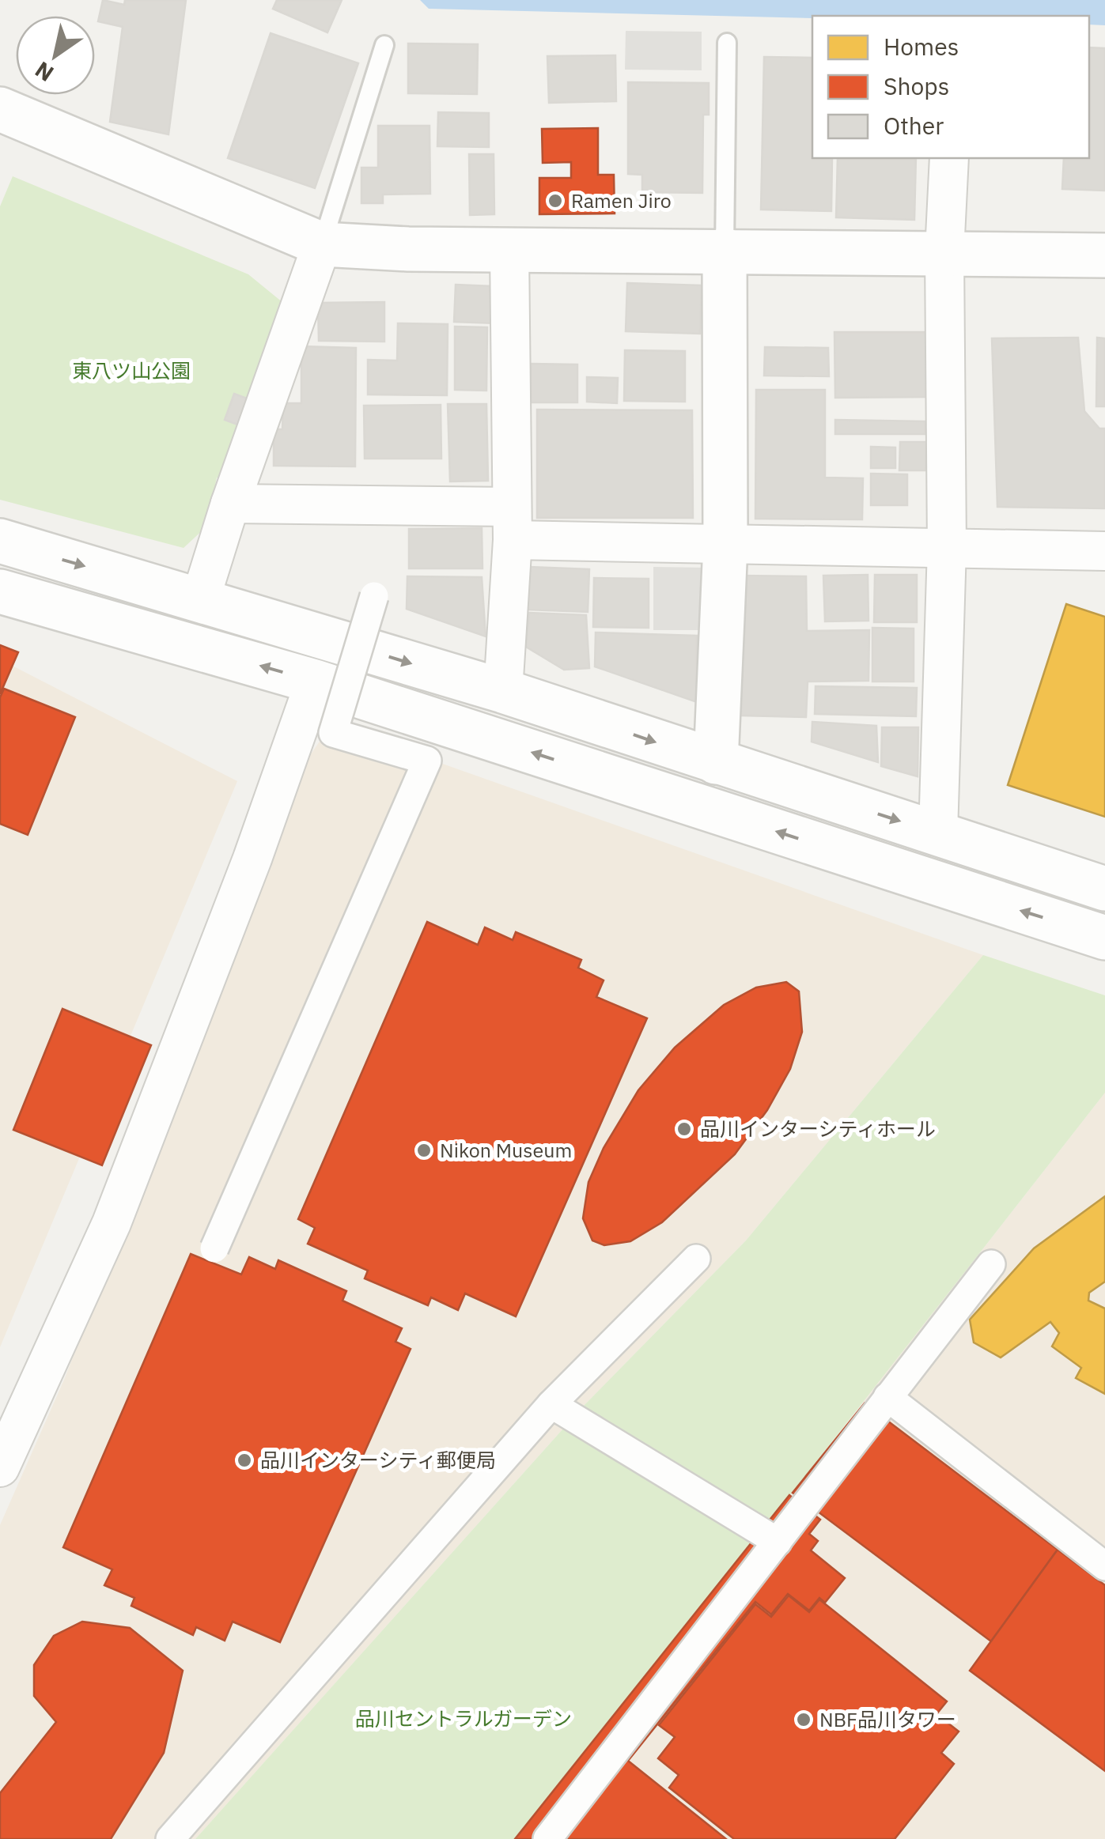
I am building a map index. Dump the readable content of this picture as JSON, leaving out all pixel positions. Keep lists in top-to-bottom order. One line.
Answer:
{"parks":["東八ツ山公園","品川セントラルガーデン"],"places":["Ramen Jiro","品川インターシティホール","Nikon Museum","品川インターシティ郵便局","NBF品川タワー"],"legend":["Homes","Shops","Other"],"north":"bottom left"}
